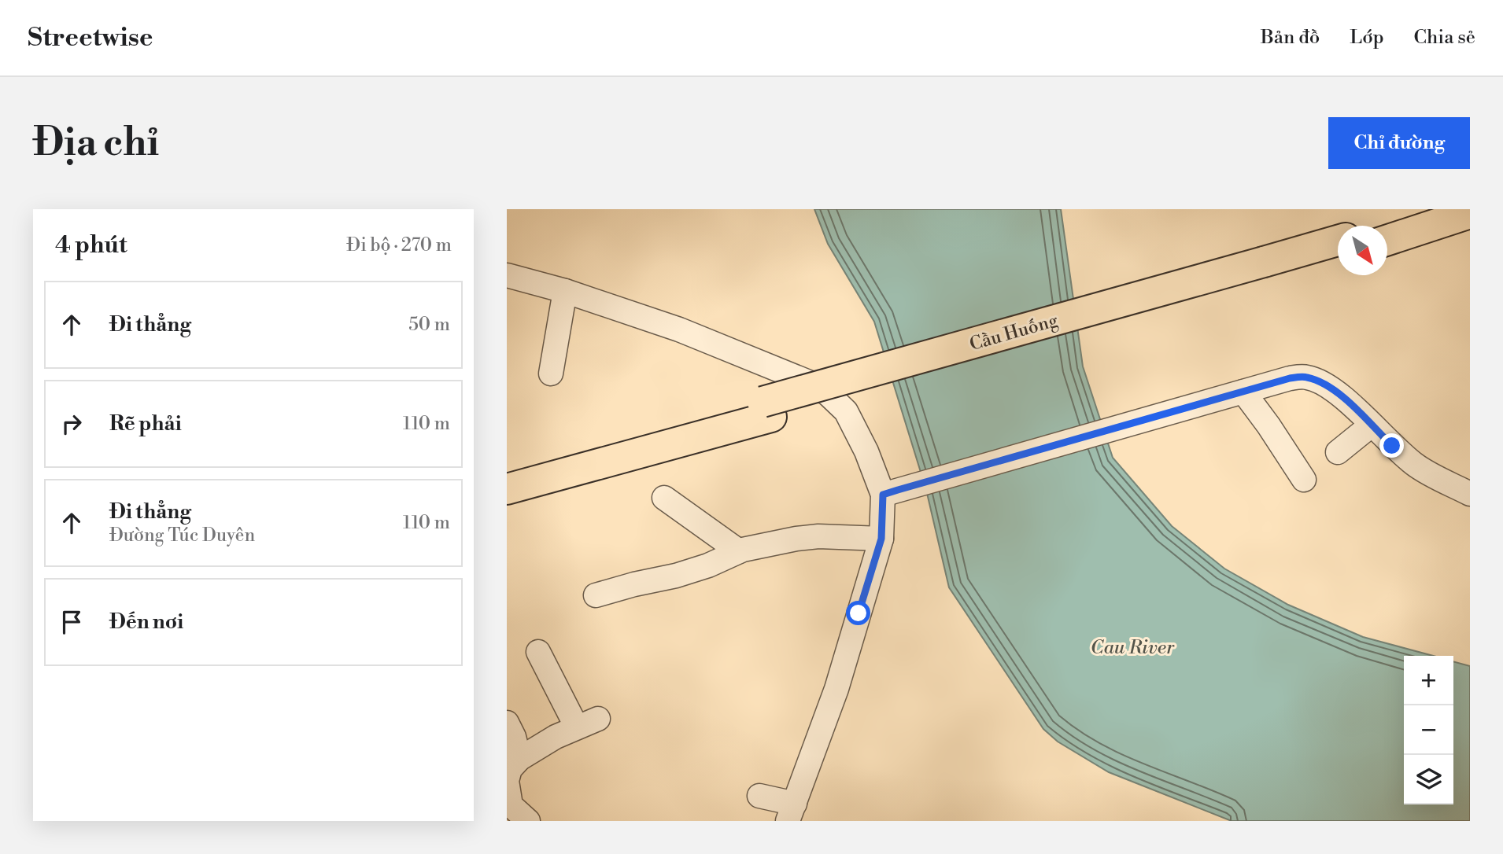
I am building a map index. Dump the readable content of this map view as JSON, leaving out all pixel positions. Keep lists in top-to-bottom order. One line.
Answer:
{"streets":{"highway":["Cầu Huống"]},"water":["Cau River"],"north":"bottom right","page":{"header":"Streetwise","nav":["Bản đồ","Lớp","Chia sẻ"],"buttons":"Chỉ đường","title":"Địa chỉ","heading":["4 phút","Đi bộ · 270 m"],"list":[["Đi thẳng","50 m"],["Rẽ phải","110 m"],["Đi thẳng","Đường Túc Duyên","110 m"],"Đến nơi"],"map_buttons":["+","−"]}}
